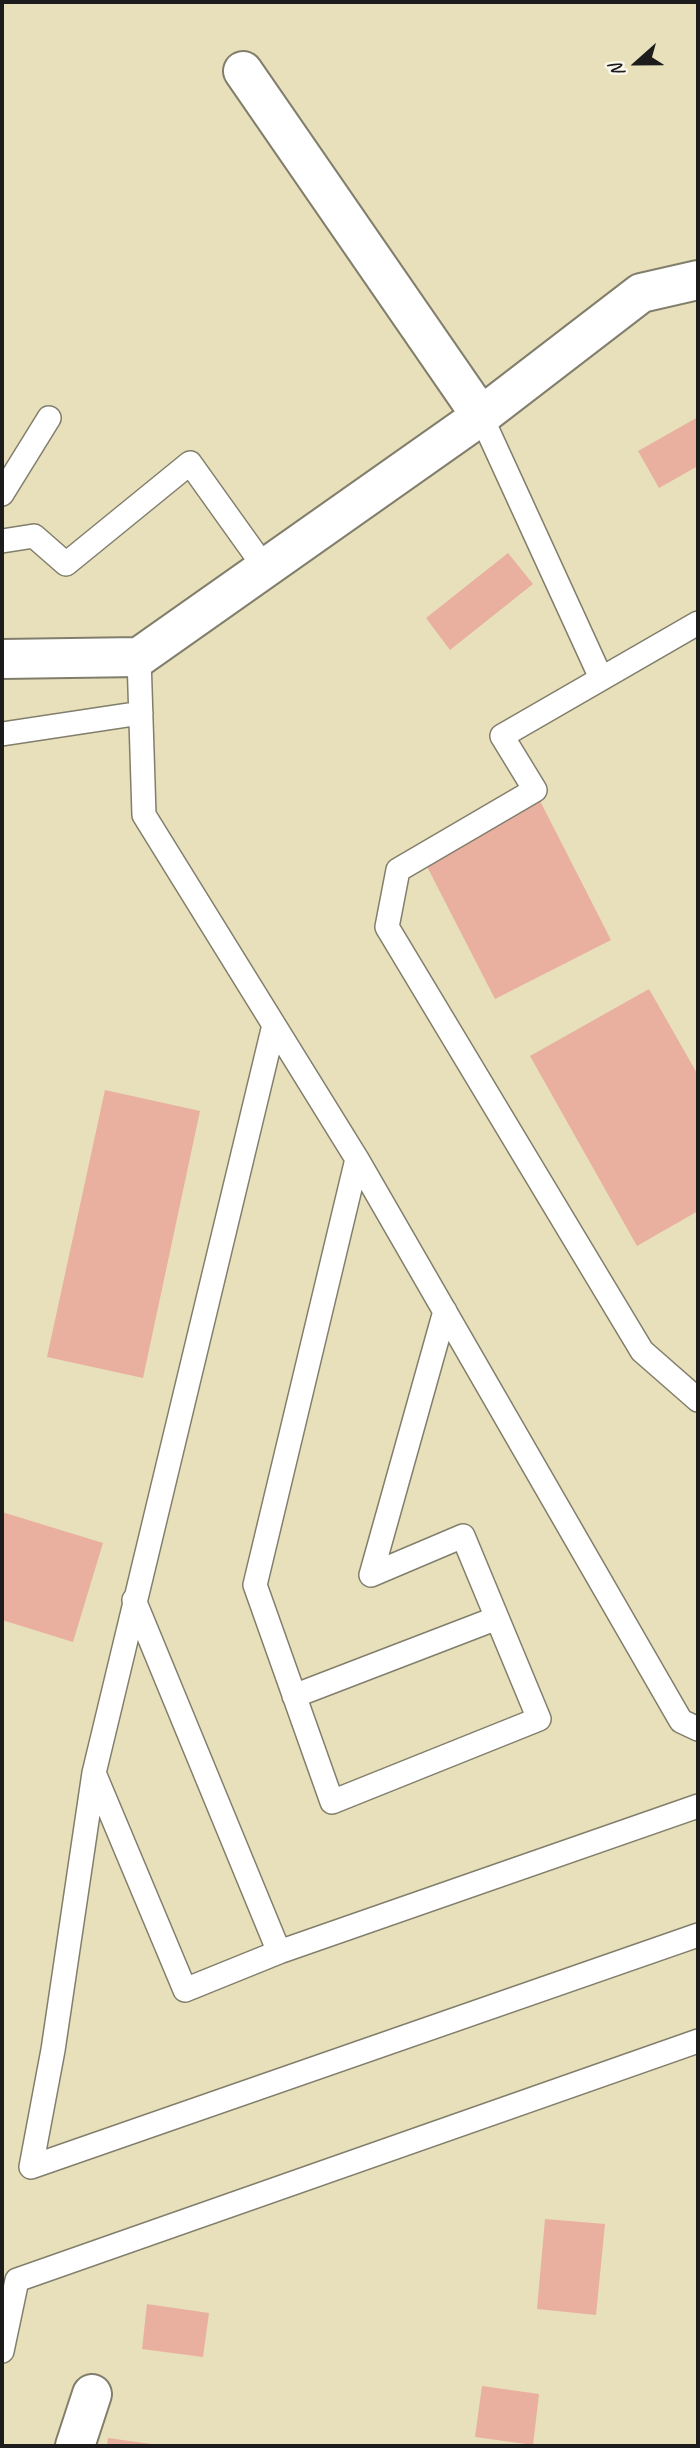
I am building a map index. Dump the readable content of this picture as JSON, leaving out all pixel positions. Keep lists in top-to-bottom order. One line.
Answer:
{"north":"left"}
